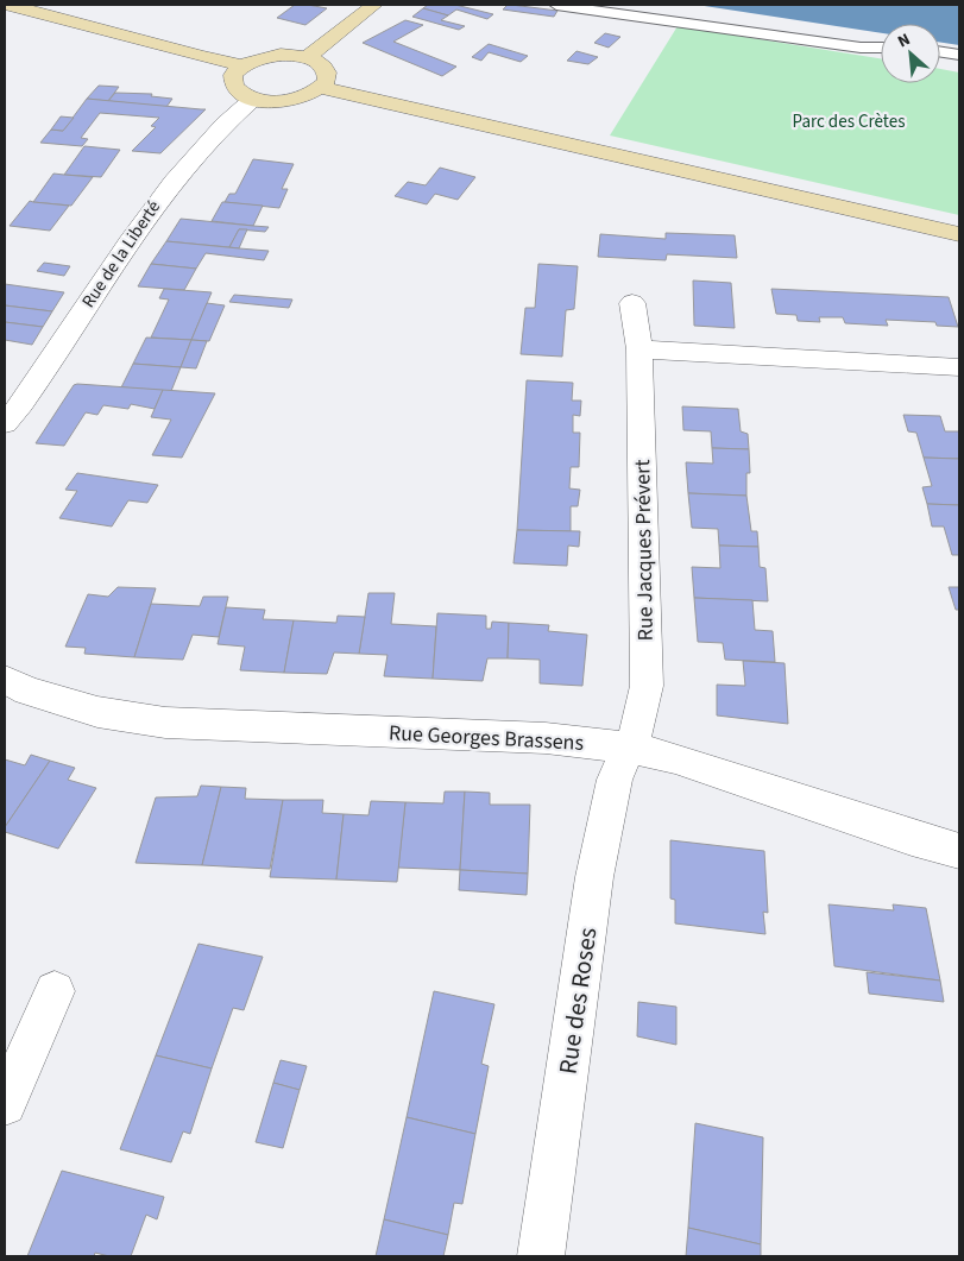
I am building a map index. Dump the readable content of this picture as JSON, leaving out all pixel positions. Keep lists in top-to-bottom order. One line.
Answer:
{"streets":{"street":["Rue de la Liberté","Rue Jacques Prévert","Rue Georges Brassens","Rue des Roses"]},"crossings":[["Rue Jacques Prévert","Rue Georges Brassens"],["Rue Jacques Prévert","Rue des Roses"],["Rue Georges Brassens","Rue des Roses"]],"parks":["Parc des Crètes"],"north":"top left"}
